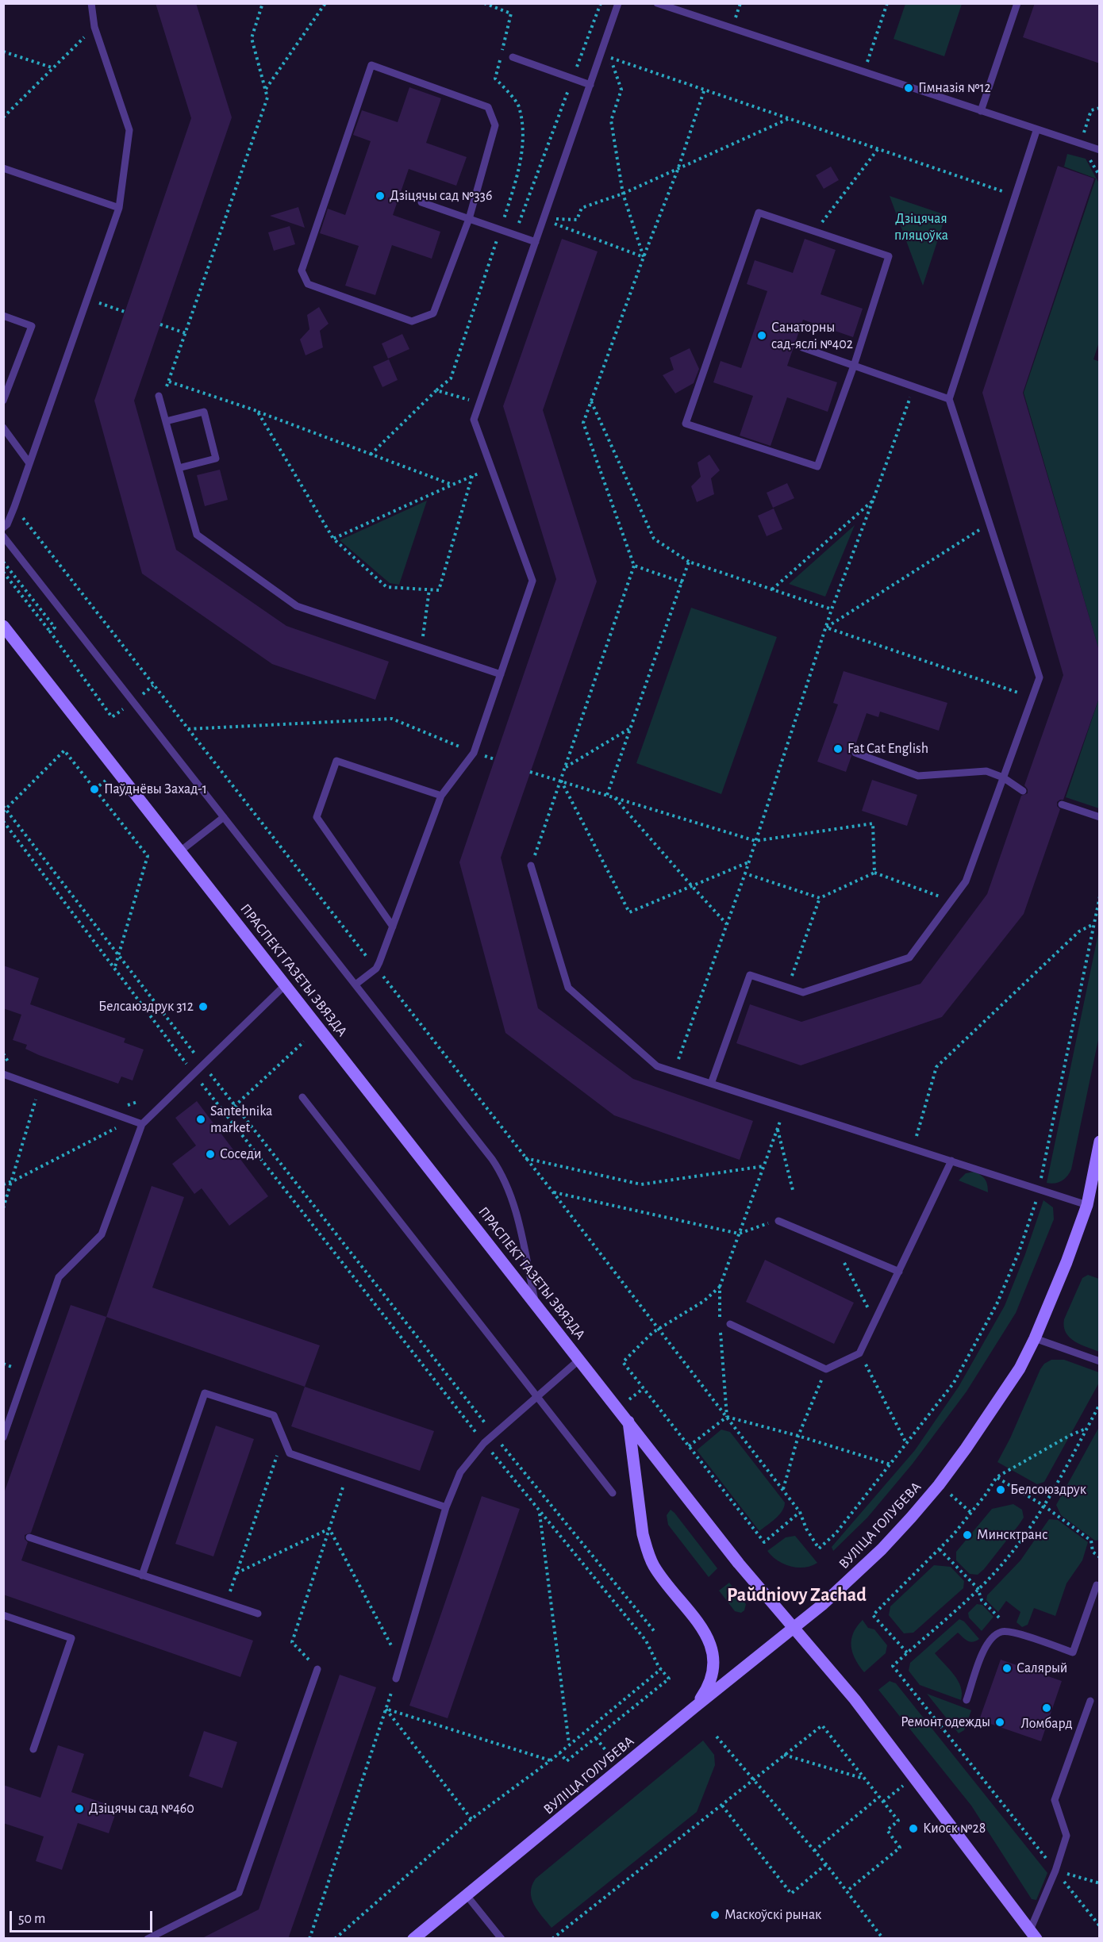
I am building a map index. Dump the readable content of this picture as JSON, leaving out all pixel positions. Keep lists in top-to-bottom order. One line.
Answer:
{"streets":{"main road":["ПРАСПЕКТ ГАЗЕТЫ ЗВЯЗДА","ВУЛІЦА ГОЛУБЕВА"]},"crossings":[["ПРАСПЕКТ ГАЗЕТЫ ЗВЯЗДА","ВУЛІЦА ГОЛУБЕВА"]],"districts":["Paŭdniovy Zachad"],"parks":["Дзіцячая пляцоўка"],"places":["Гімназія №12","Дзіцячы сад №336","Санаторны сад-яслі №402","Fat Cat English","Паўднёвы Захад-1","Белсаюздрук 312","Santehnika market","Соседи","Белсоюздрук","Минсктранс","Салярый","Ломбард","Ремонт одежды","Дзіцячы сад №460","Киоск №28","Маскоўскі рынак"],"scale_bar":"50 m"}
